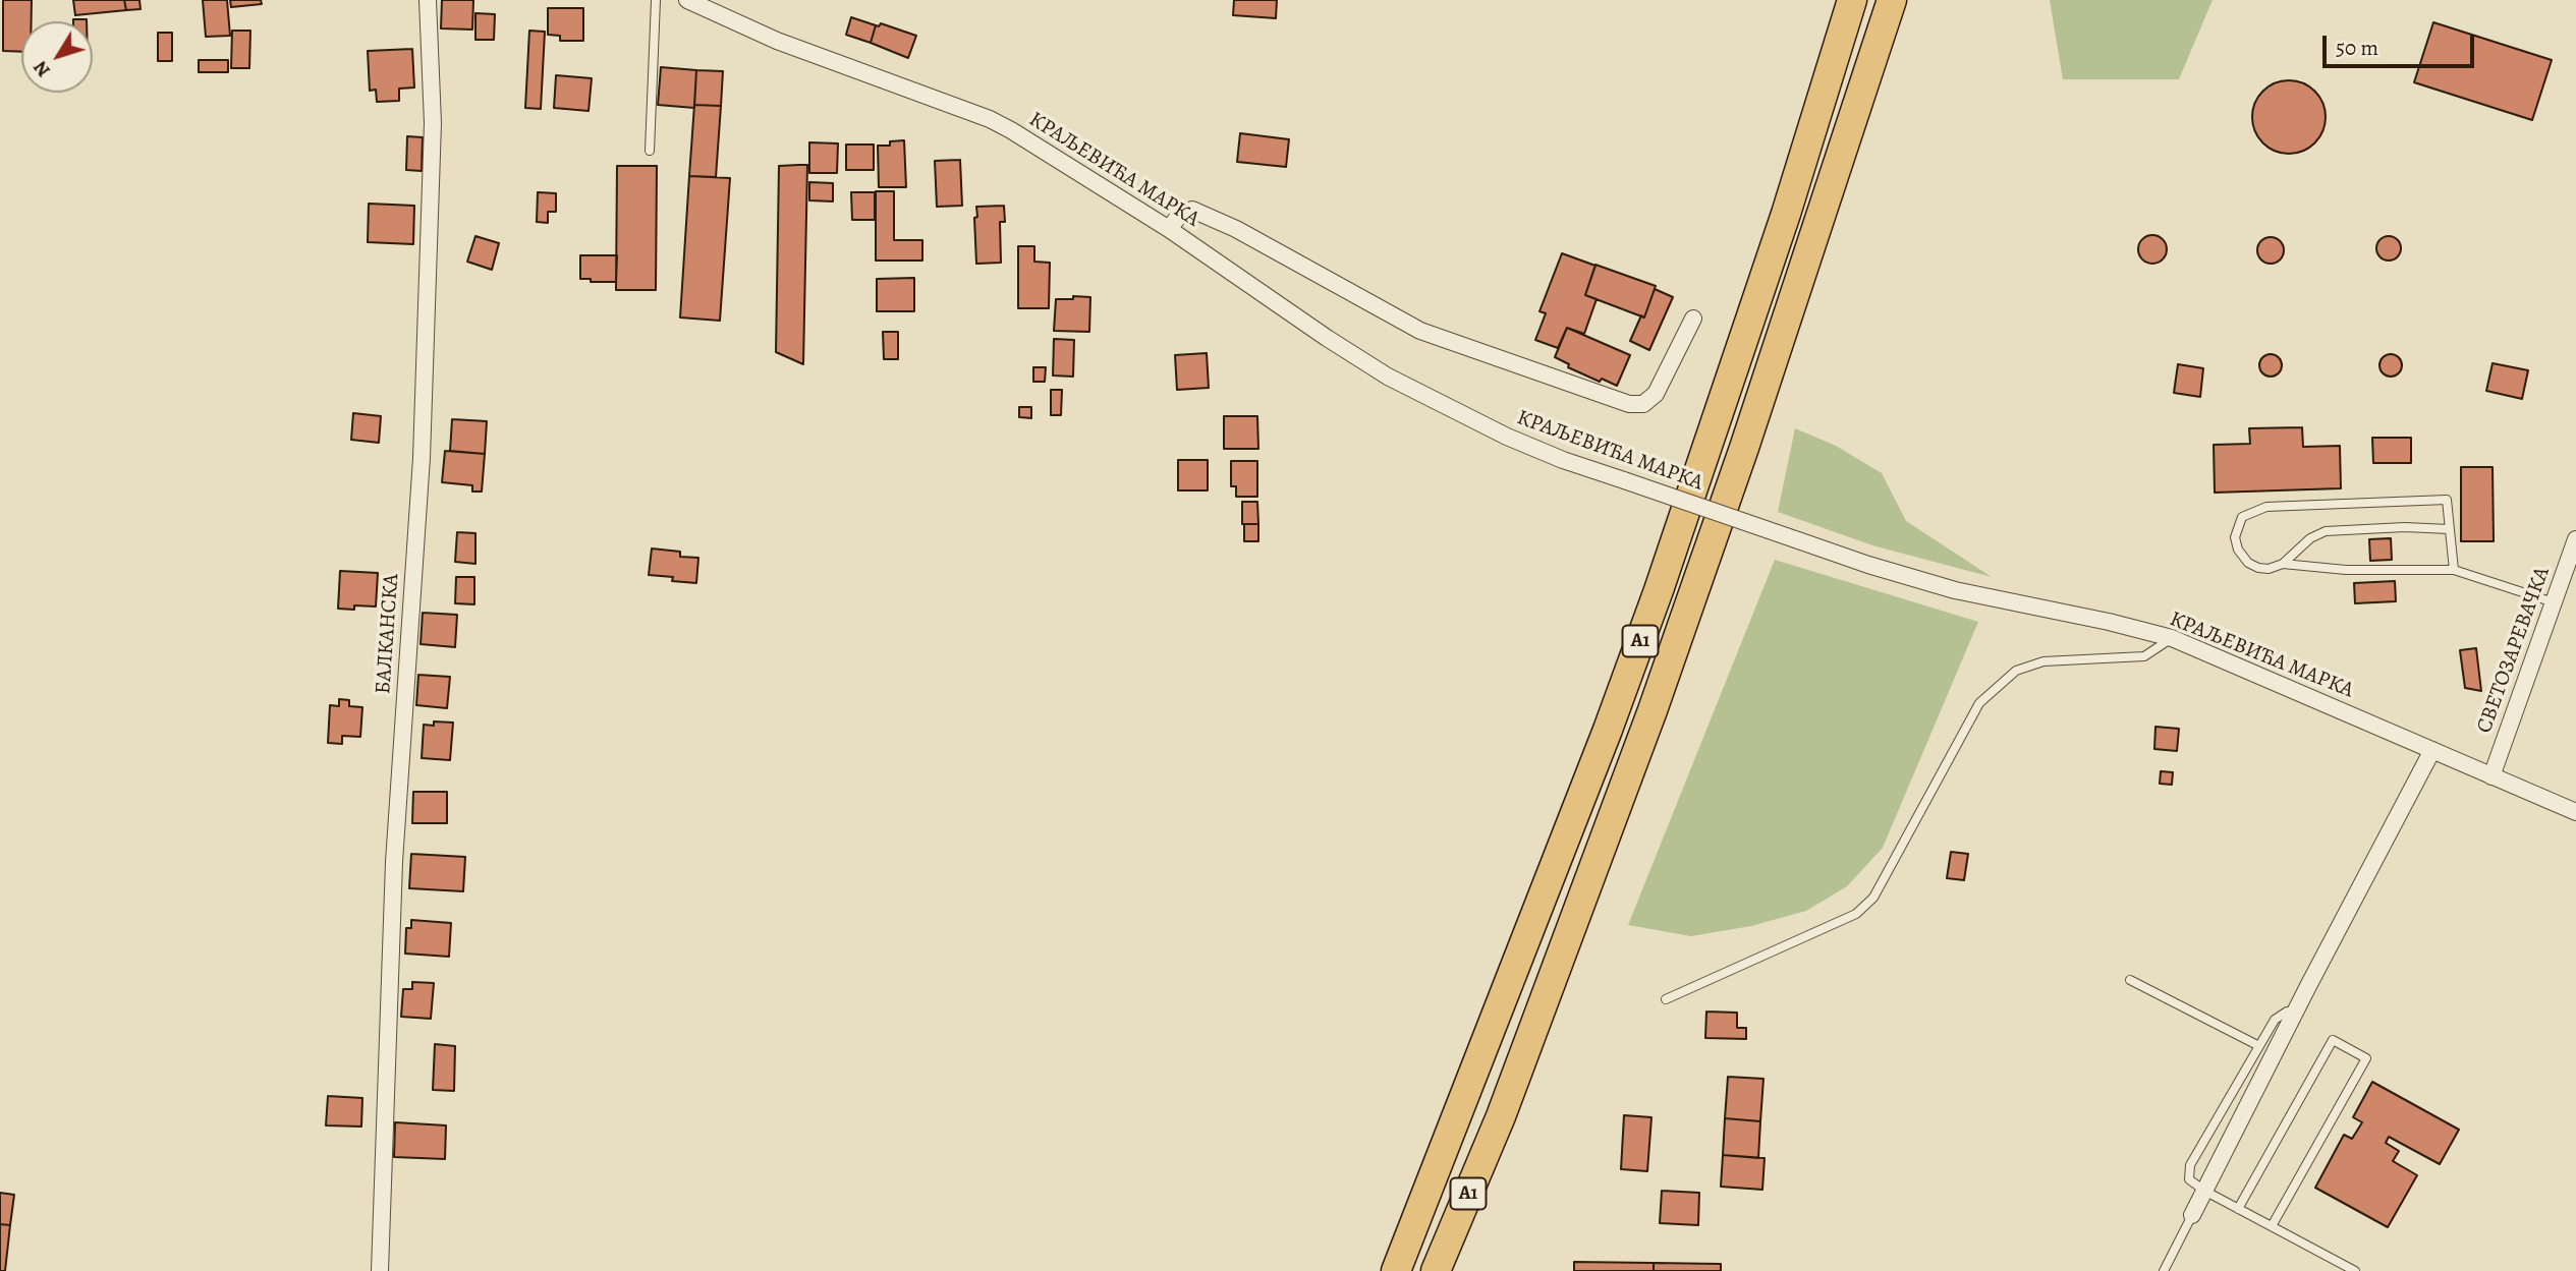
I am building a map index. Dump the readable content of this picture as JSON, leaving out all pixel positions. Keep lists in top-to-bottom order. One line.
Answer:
{"streets":{"highway":["A1"],"street":["КРАЉЕВИЋА МАРКА","БАЛКАНСКА","СВЕТОЗАРЕВАЧКА"]},"crossings":[["КРАЉЕВИЋА МАРКА","СВЕТОЗАРЕВАЧКА"]],"scale_bar":"50 m","north":"bottom left"}
